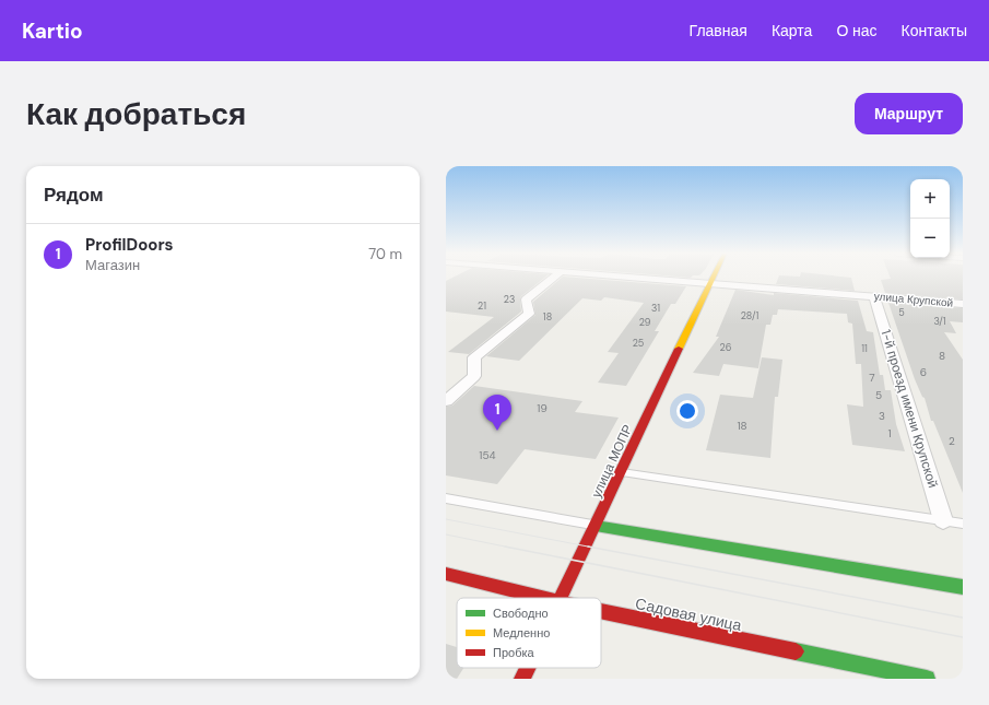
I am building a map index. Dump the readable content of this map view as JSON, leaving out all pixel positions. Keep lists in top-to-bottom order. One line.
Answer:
{"streets":{"main road":["улица МОПР","Садовая улица"],"street":["улица Крупской","1-й проезд имени Крупской"]},"crossings":[["улица Крупской","1-й проезд имени Крупской"],["улица Крупской","улица МОПР"]],"house_numbers":["23","21","31","5","28/1","18","3/1","29","25","26","11","8","6","7","5","19","3","18","1","2","154"],"legend":["Свободно","Медленно","Пробка"],"page":{"header":"Kartio","nav":["Главная","Карта","О нас","Контакты"],"buttons":"Маршрут","title":"Как добраться","heading":"Рядом","map_buttons":["+","−"],"list":[{"mark":"1","name":"ProfilDoors","note":"Магазин","value":"70 m"}],"pins":"1"}}
